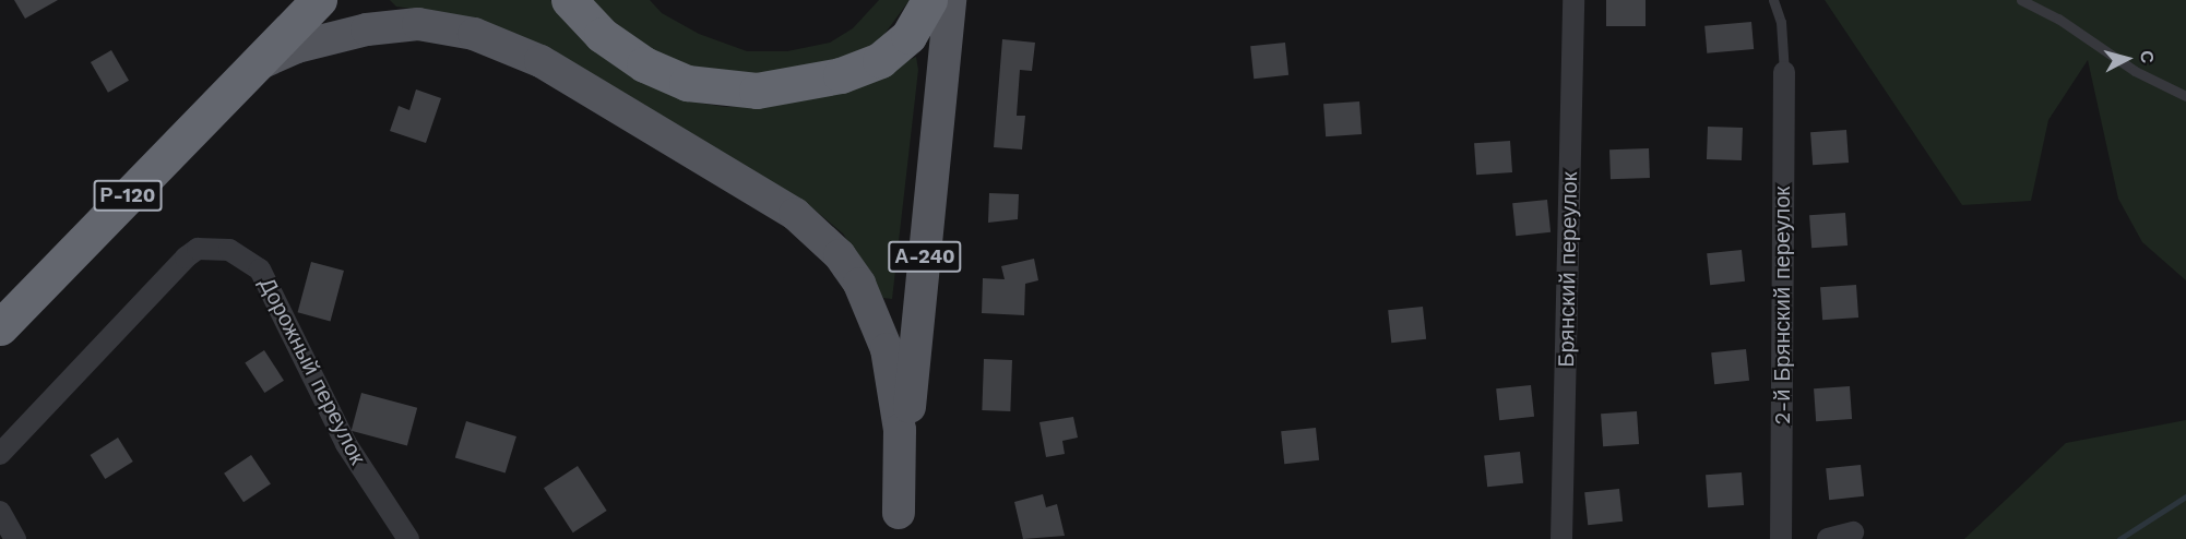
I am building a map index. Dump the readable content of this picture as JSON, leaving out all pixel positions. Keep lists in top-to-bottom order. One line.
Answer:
{"streets":{"highway":["Р-120"],"main road":["А-240"],"street":["Брянский переулок","2-й Брянский переулок","Дорожный переулок"]},"north":"right"}
